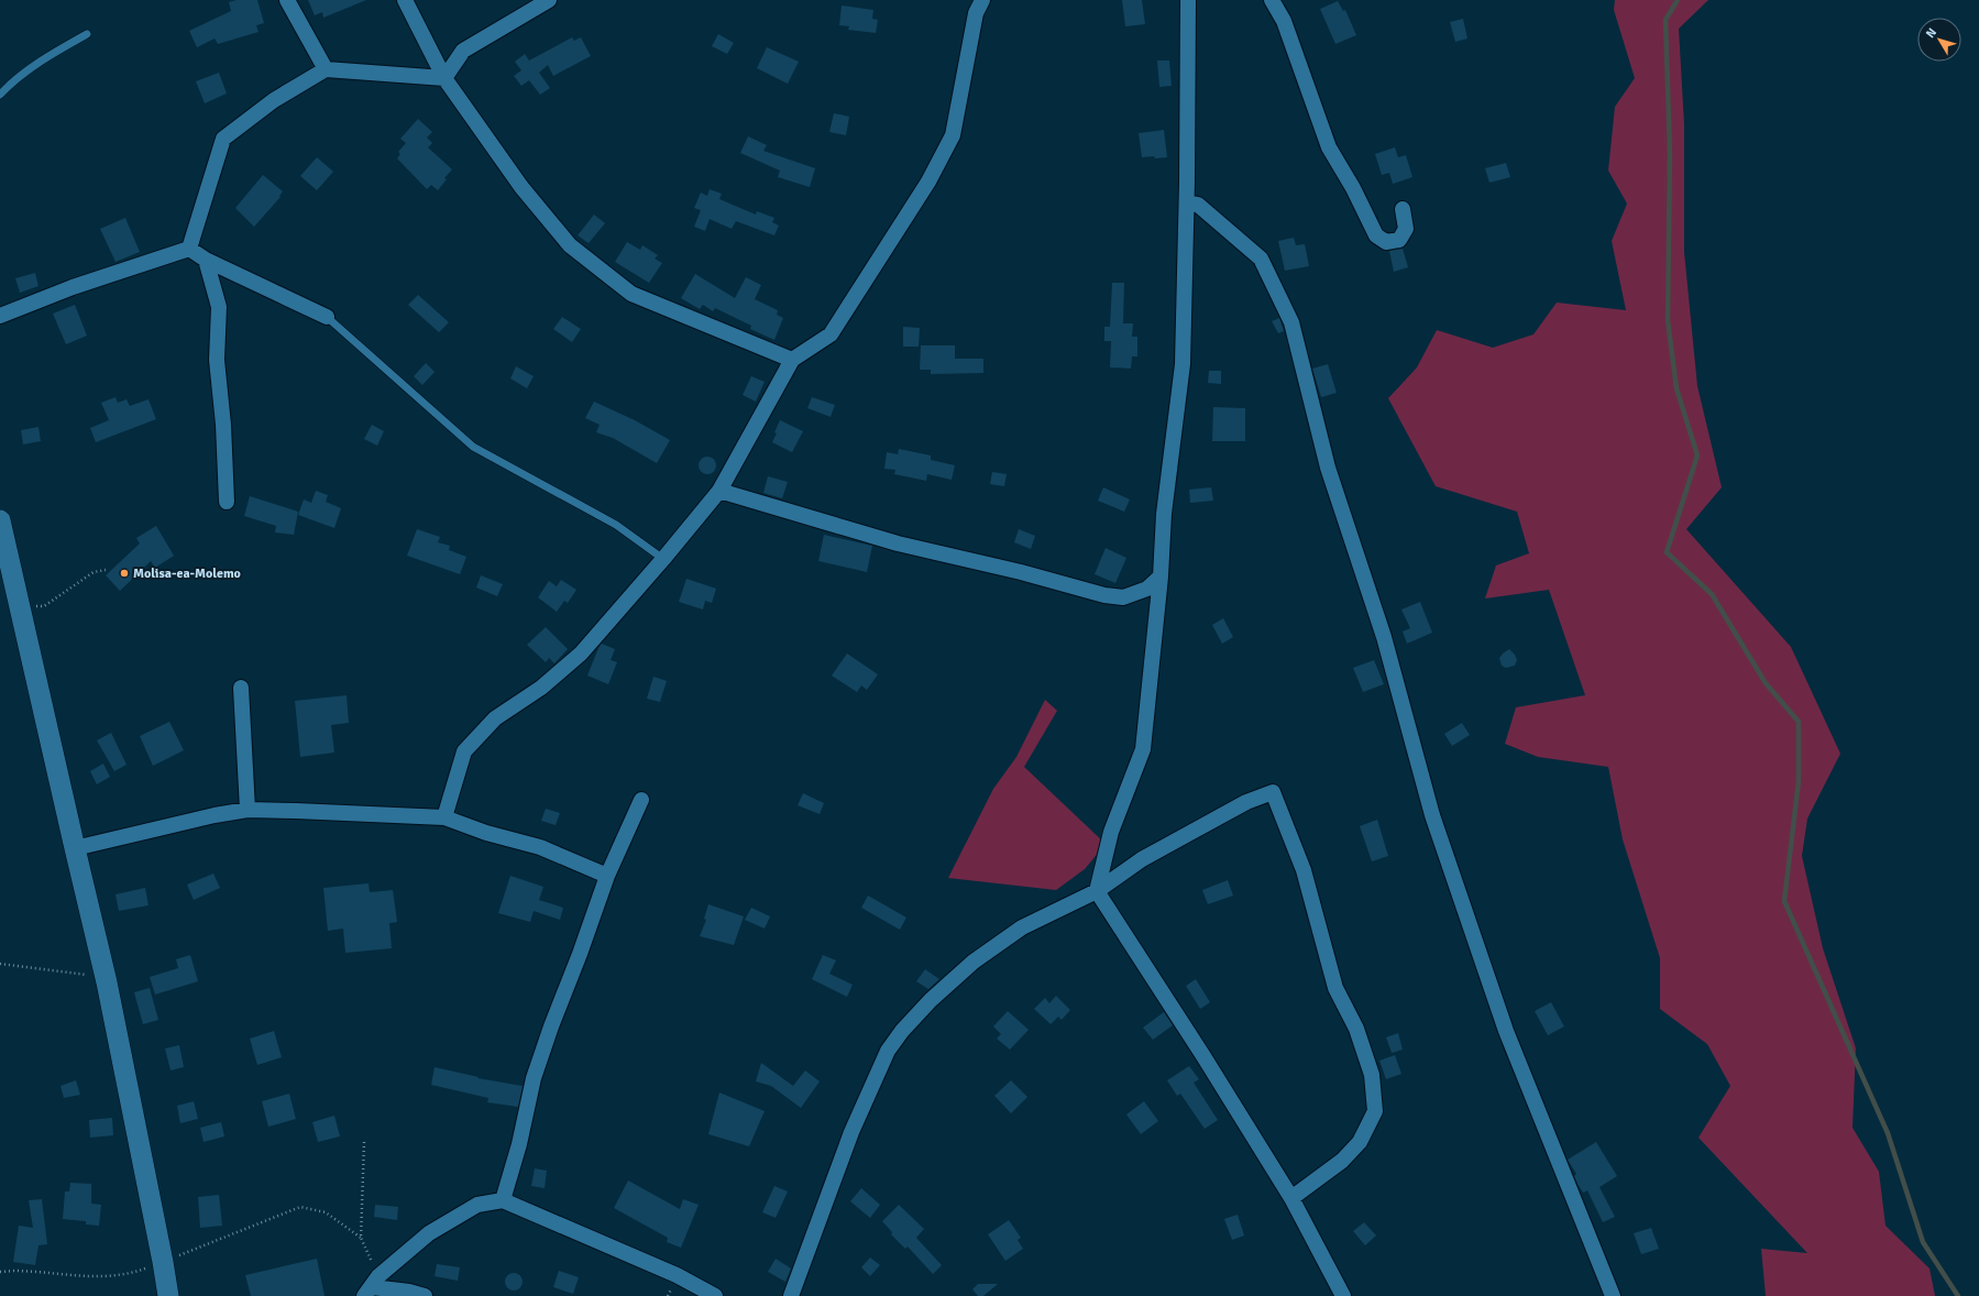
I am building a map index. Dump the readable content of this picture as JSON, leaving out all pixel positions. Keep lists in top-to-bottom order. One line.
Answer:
{"places":["Molisa-ea-Molemo"],"north":"top left"}
